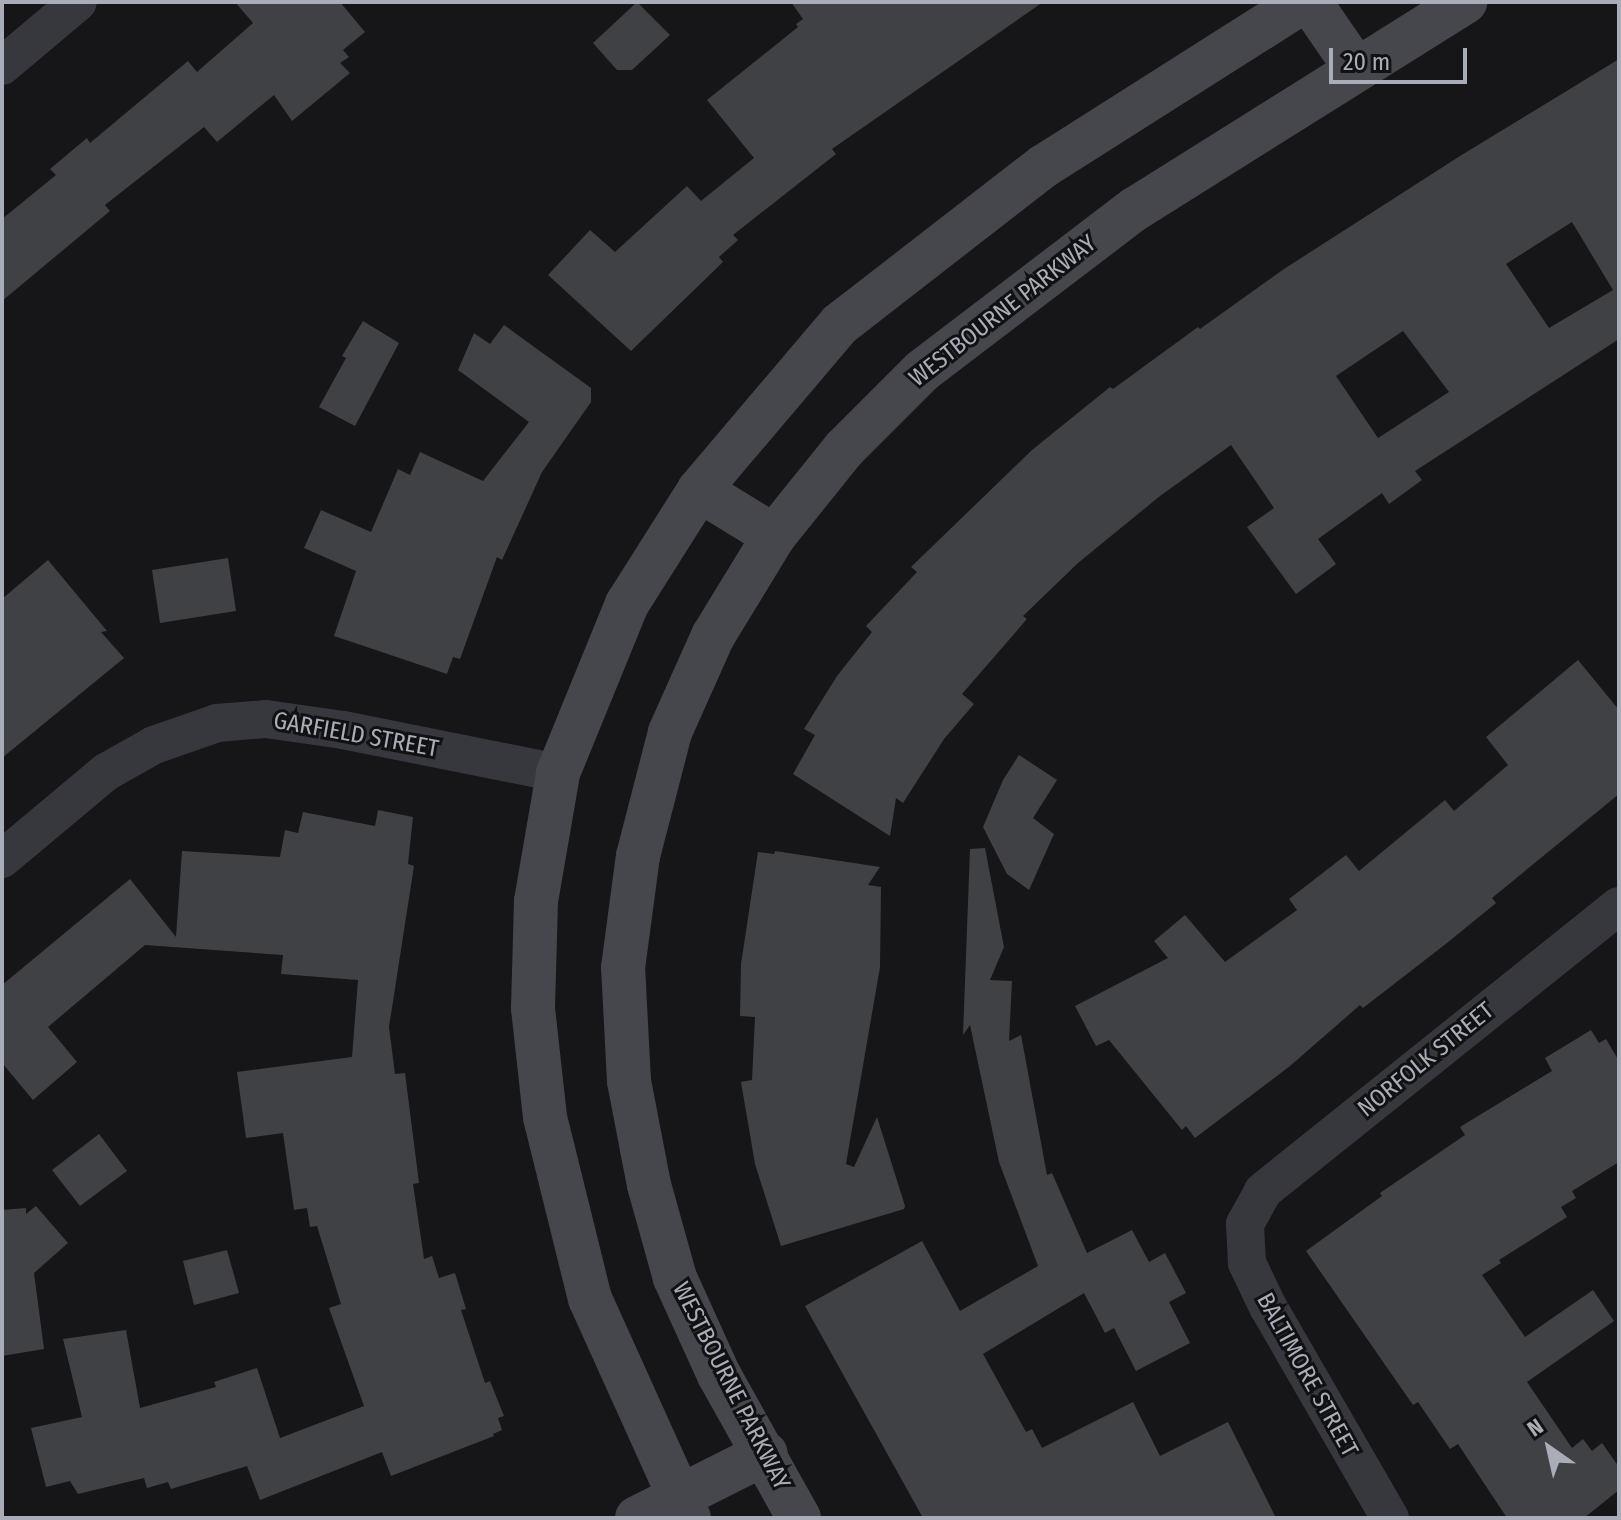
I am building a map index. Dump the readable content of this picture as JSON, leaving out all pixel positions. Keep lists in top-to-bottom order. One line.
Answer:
{"streets":{"main road":["WESTBOURNE PARKWAY"],"street":["GARFIELD STREET","NORFOLK STREET","BALTIMORE STREET"]},"crossings":[["NORFOLK STREET","BALTIMORE STREET"]],"scale_bar":"20 m","north":"top left"}
